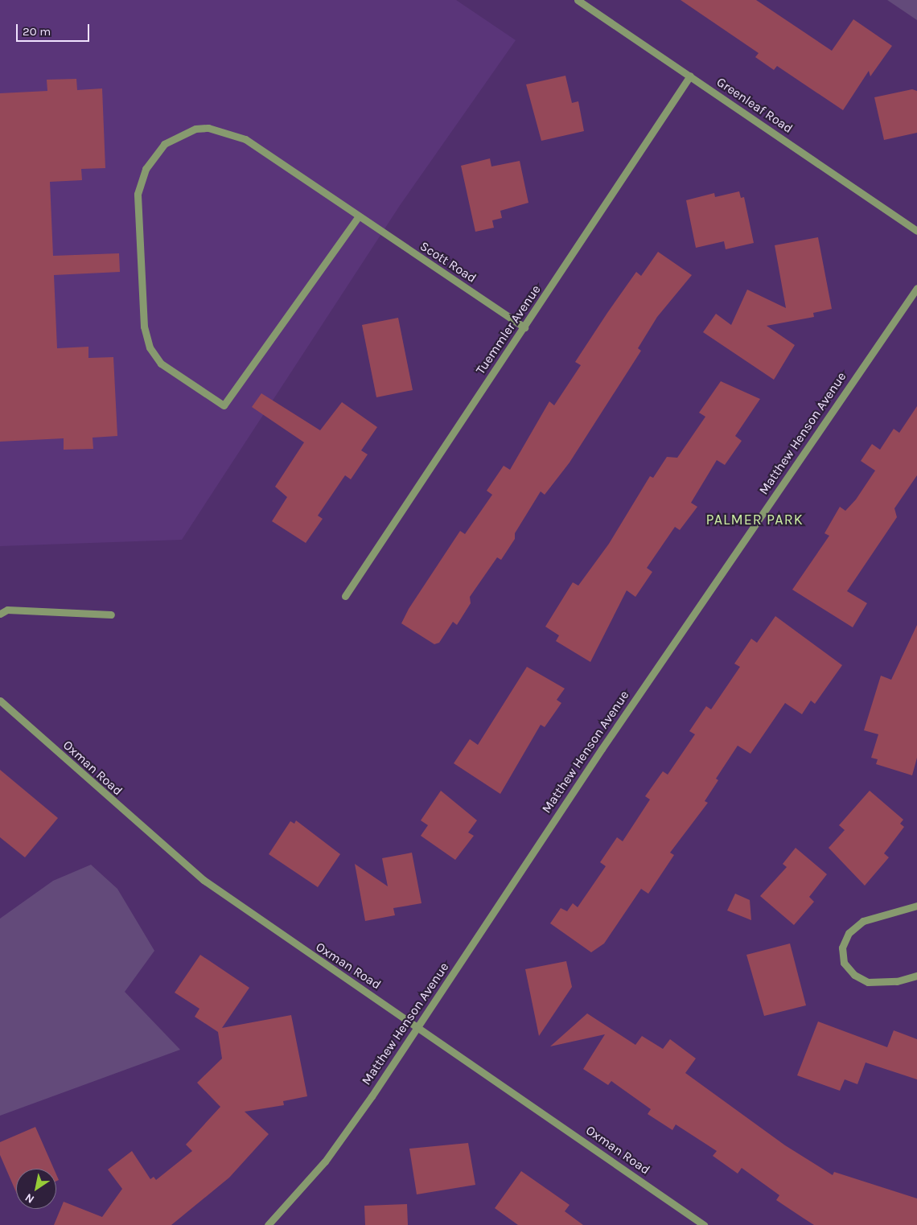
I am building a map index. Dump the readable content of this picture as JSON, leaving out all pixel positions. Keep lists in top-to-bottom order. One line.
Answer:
{"streets":{"street":["Greenleaf Road","Scott Road","Tuemmler Avenue","Matthew Henson Avenue","Oxman Road"]},"crossings":[["Greenleaf Road","Tuemmler Avenue"],["Scott Road","Tuemmler Avenue"],["Matthew Henson Avenue","Oxman Road"]],"districts":["PALMER PARK"],"scale_bar":"20 m","north":"bottom left"}
